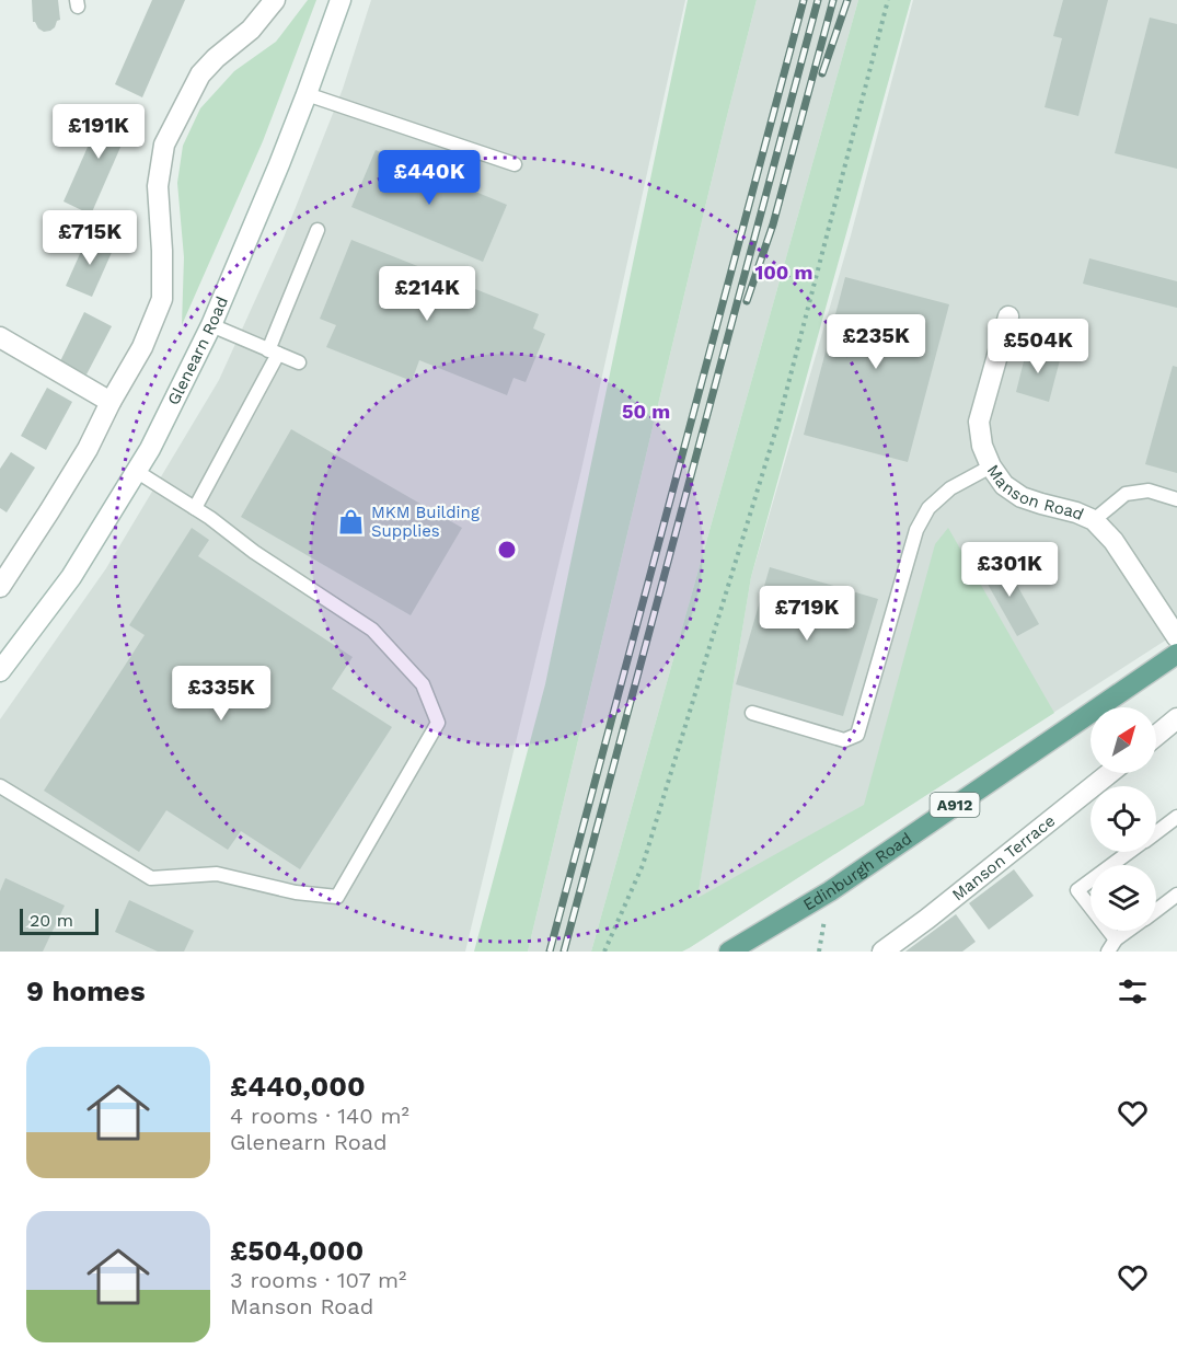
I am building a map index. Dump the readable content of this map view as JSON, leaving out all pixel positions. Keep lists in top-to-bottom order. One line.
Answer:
{"streets":{"main road":["A912","Edinburgh Road"],"street":["Glenearn Road","Manson Road","Manson Terrace"]},"places":{"shop":["MKM Building Supplies"]},"scale_bar":"20 m","north":"top right","page":{"price":["£191K","£440K","£715K","£214K","£235K","£504K","£301K","£719K","£335K"],"scale":"20 m","heading":"9 homes","list":[{"name":"£440,000","note":"4 rooms · 140 m² · Glenearn Road"},{"name":"£504,000","note":"3 rooms · 107 m² · Manson Road"}]},"rings":["100 m","50 m"]}
